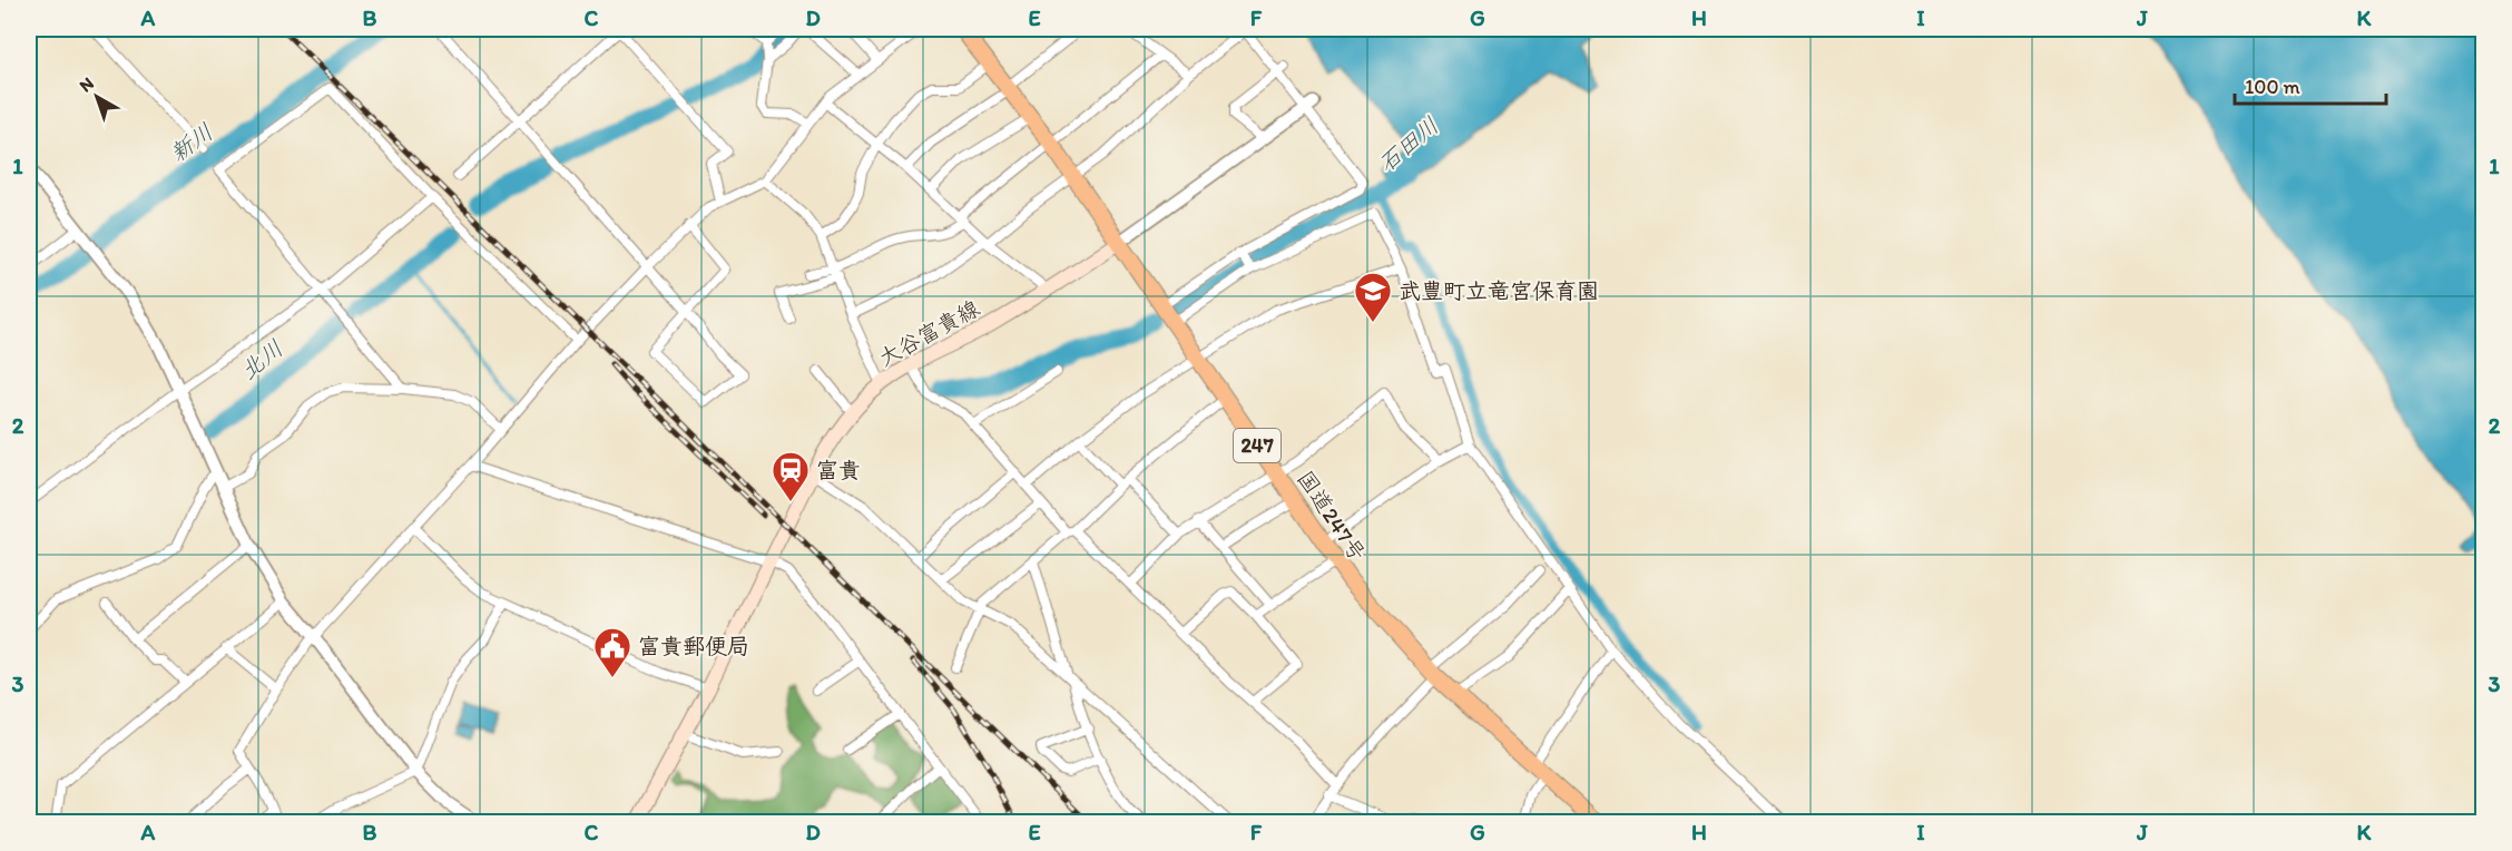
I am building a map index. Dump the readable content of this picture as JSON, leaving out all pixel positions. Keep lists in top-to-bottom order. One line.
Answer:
{"streets":{"highway":["247","国道247号"],"main road":["大谷富貴線"]},"crossings":[["大谷富貴線","国道247号"]],"water":["新川","石田川","北川"],"places":{"school or university":["武豊町立竜宮保育園"],"station":["富貴"],"public building":["富貴郵便局"]},"scale_bar":"100 m","north":"top left","grid":{"columns":["A","B","C","D","E","F","G","H","I","J","K"],"rows":["1","2","3"]}}
